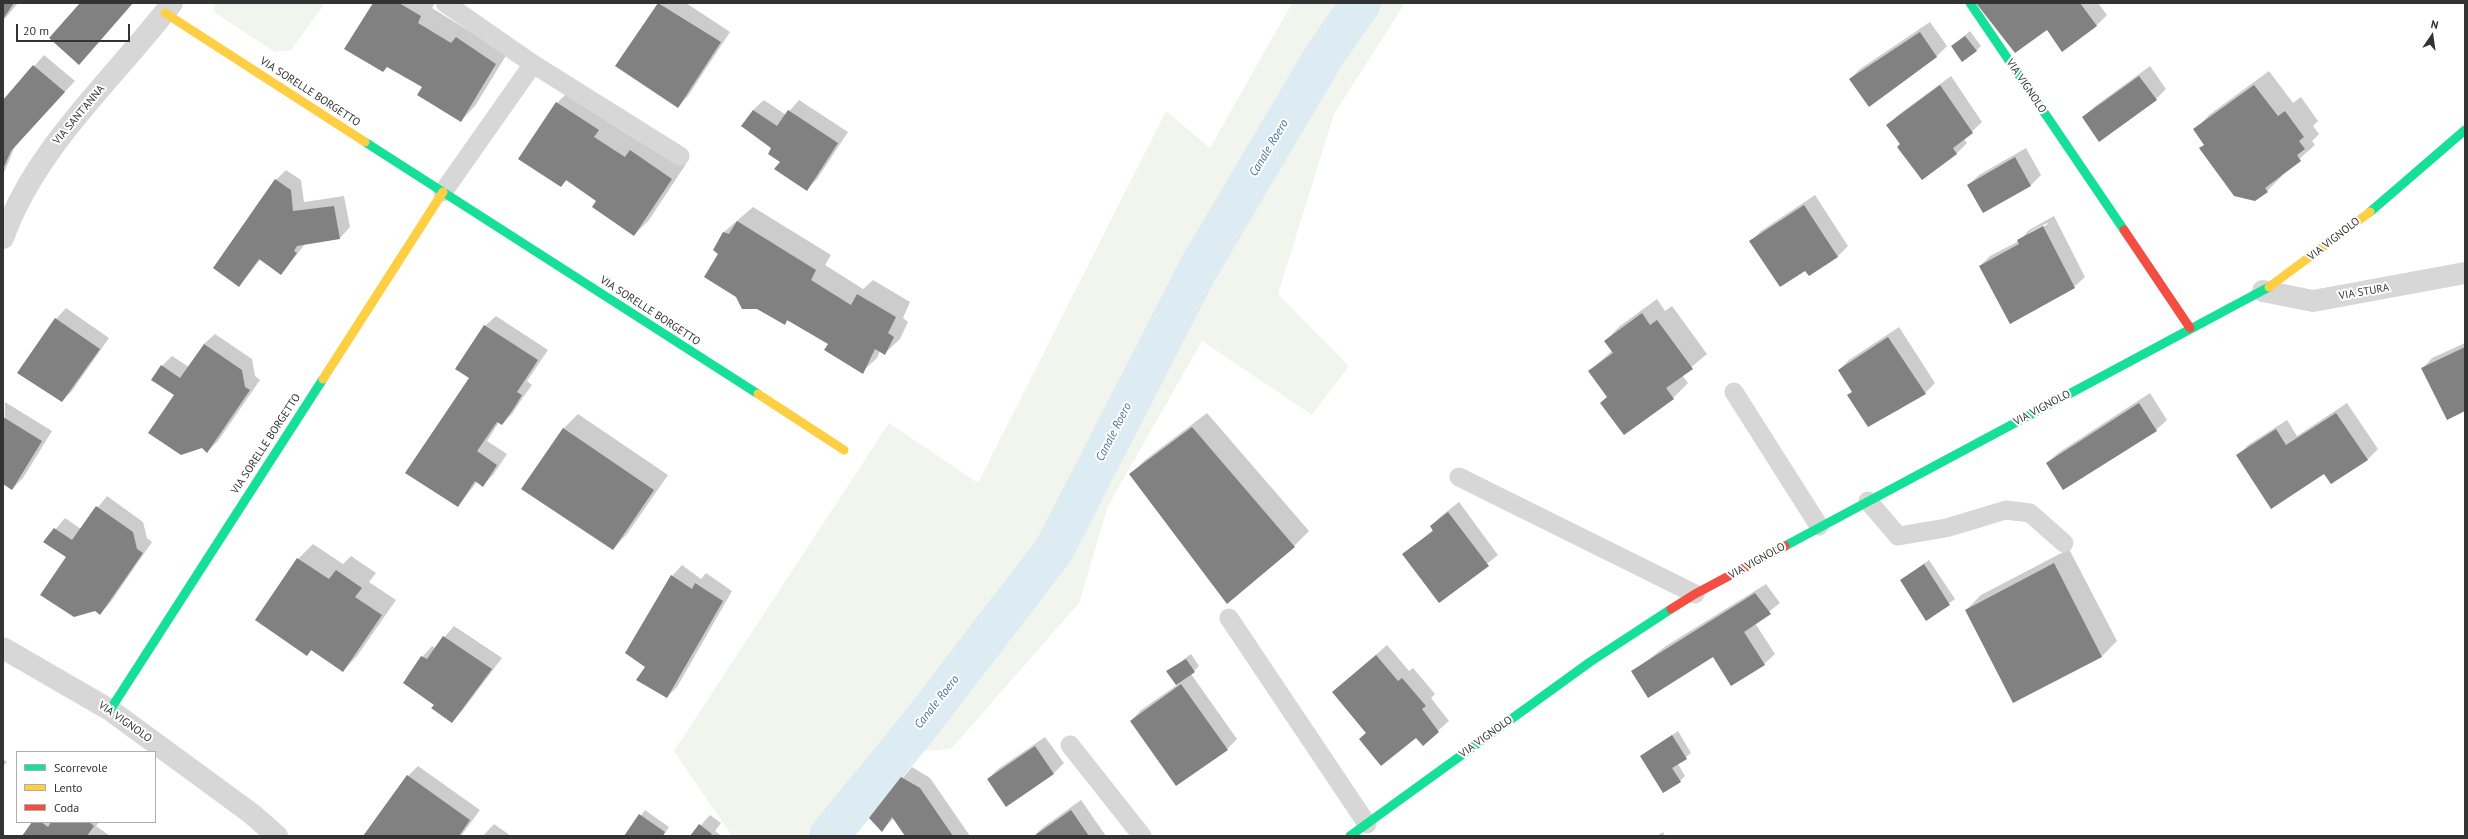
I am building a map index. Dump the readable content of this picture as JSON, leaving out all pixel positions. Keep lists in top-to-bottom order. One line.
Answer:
{"streets":{"street":["VIA VIGNOLO","VIA SORELLE BORGETTO","VIA SANT'ANNA","VIA STURA"]},"crossings":[["VIA VIGNOLO","VIA SORELLE BORGETTO"],["VIA VIGNOLO","VIA STURA"],["VIA SORELLE BORGETTO","VIA SANT'ANNA"]],"water":["Canale Roero"],"legend":["Scorrevole","Lento","Coda"],"scale_bar":"20 m","north":"top"}
